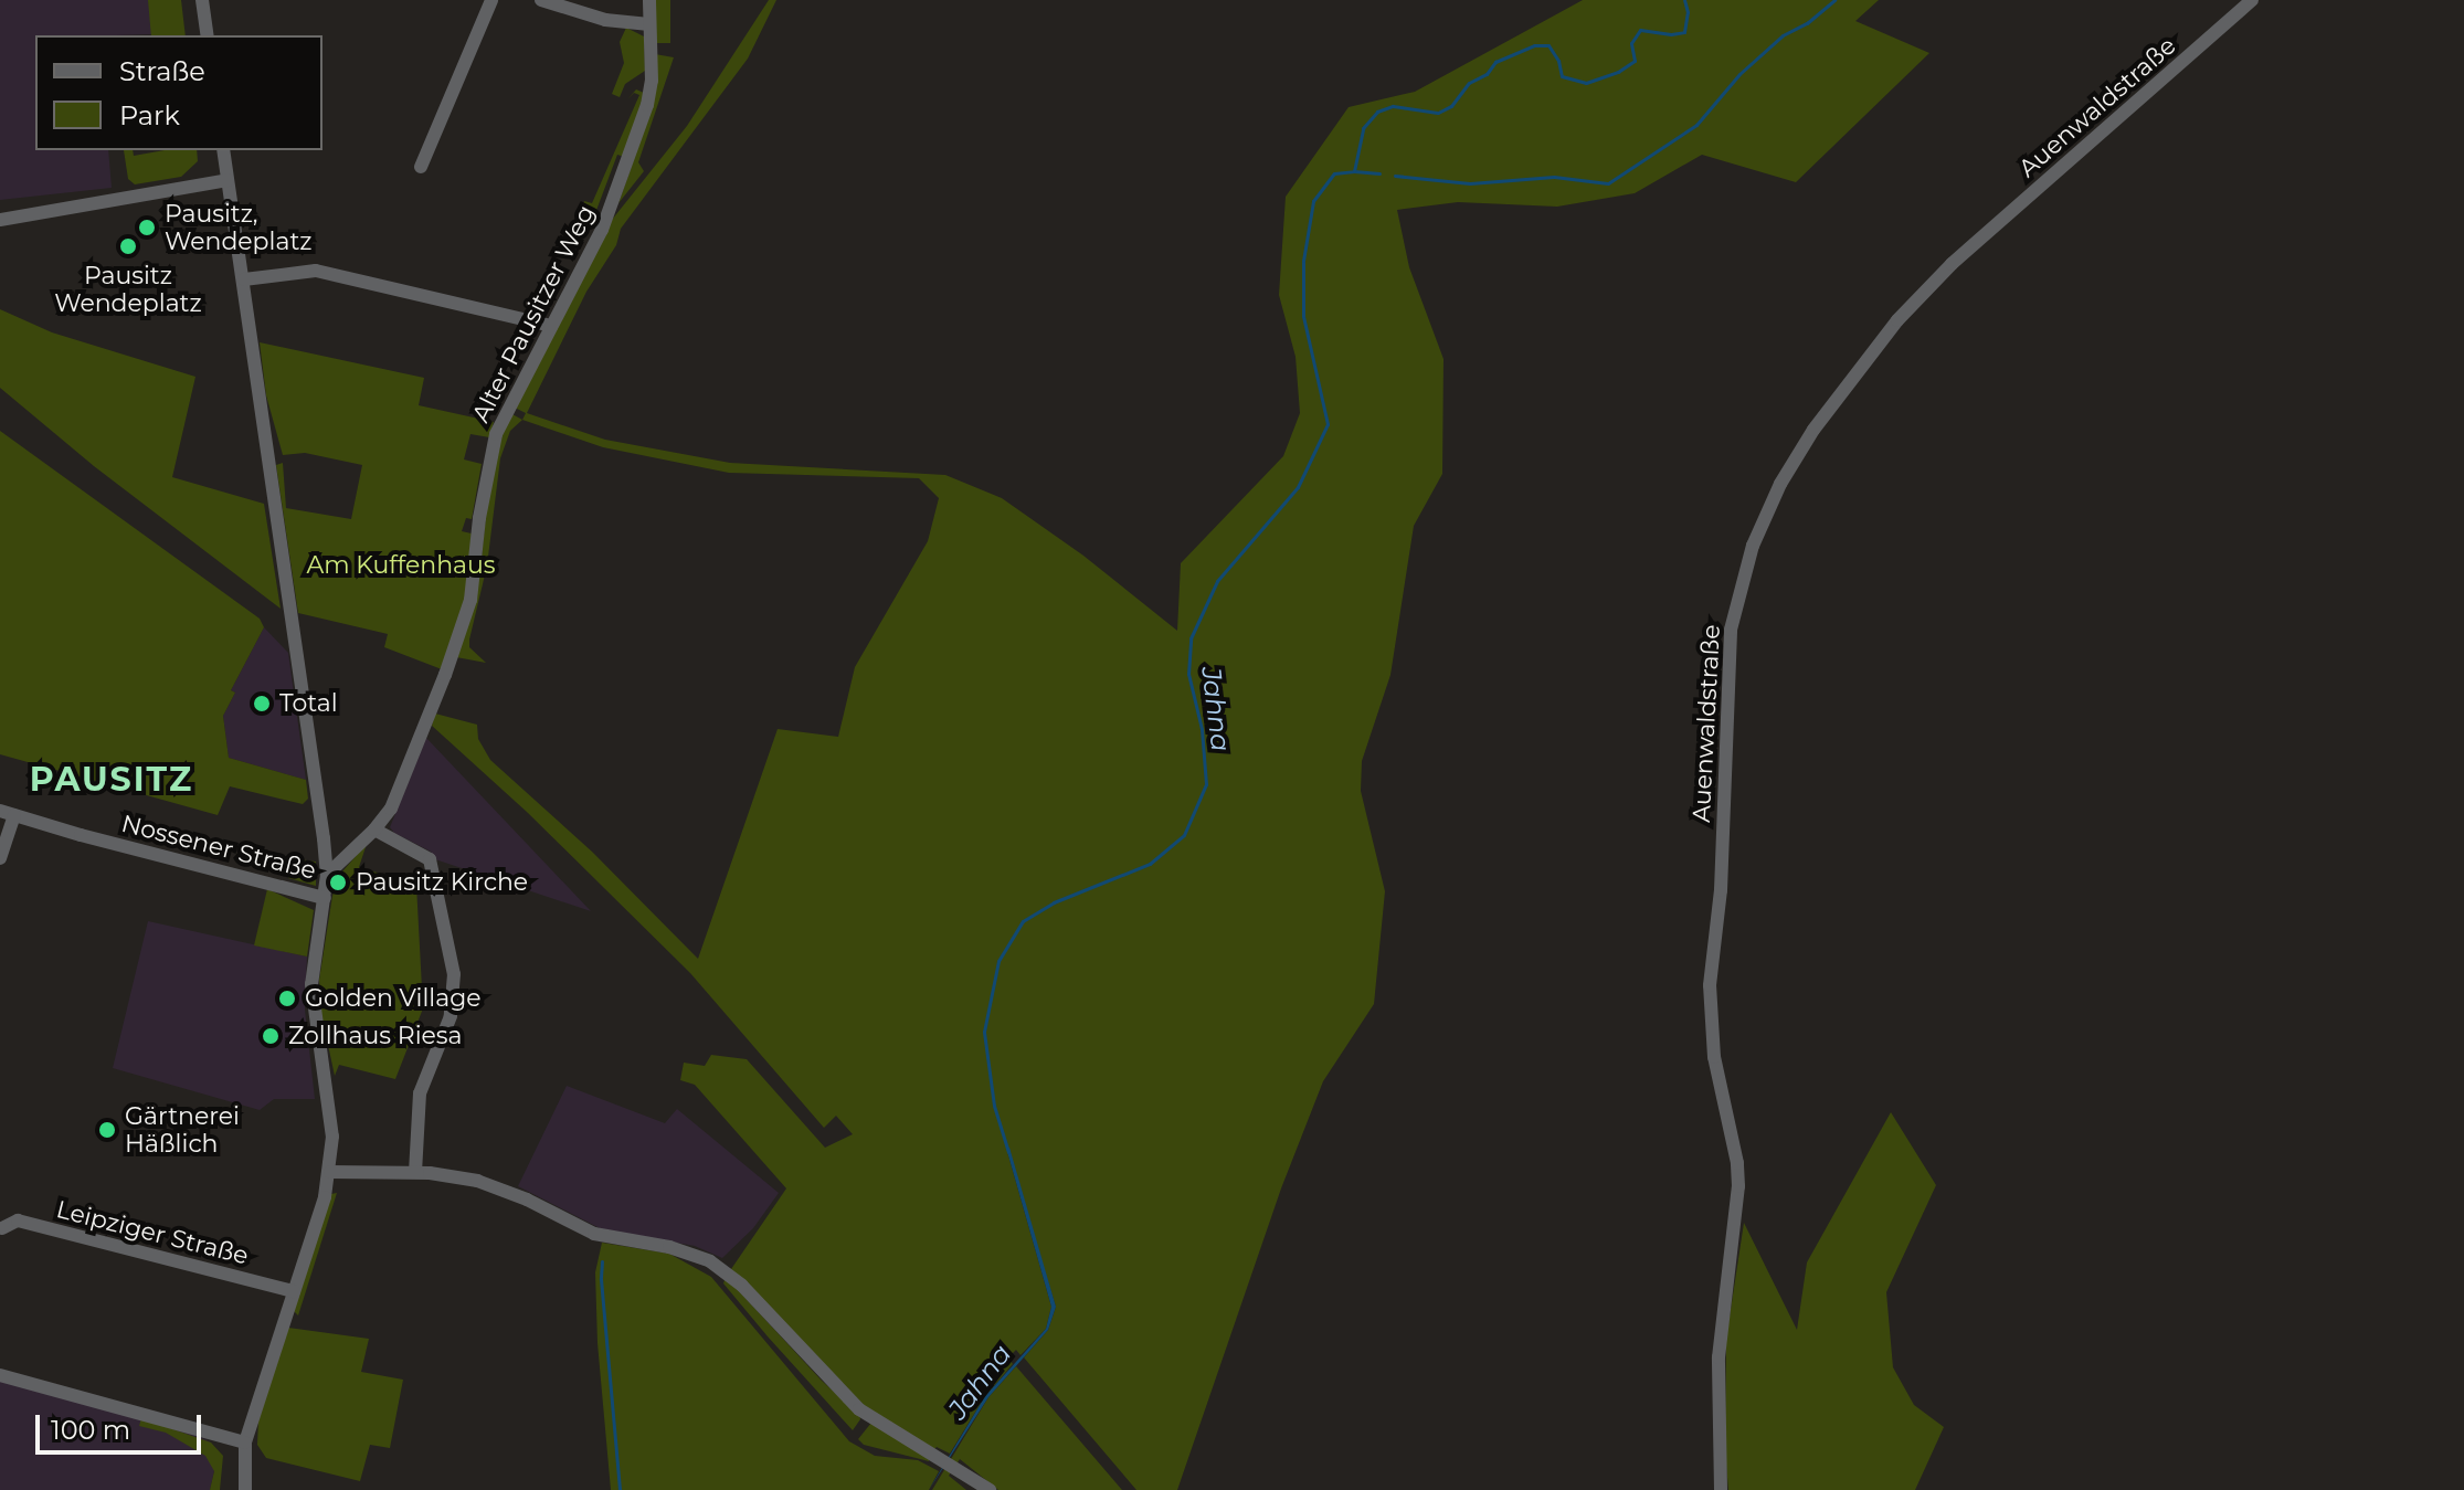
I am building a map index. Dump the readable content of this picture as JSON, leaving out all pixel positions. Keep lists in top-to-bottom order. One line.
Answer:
{"streets":{"street":["Auenwaldstraße","Alter Pausitzer Weg","Nossener Straße","Leipziger Straße"]},"districts":["PAUSITZ"],"water":["Jahna"],"parks":["Am Kuffenhaus"],"places":["Pausitz, Wendeplatz","Pausitz Wendeplatz","Total","Pausitz Kirche","Golden Village","Zollhaus Riesa","Gärtnerei Häßlich"],"legend":["Straße","Park"],"scale_bar":"100 m"}
